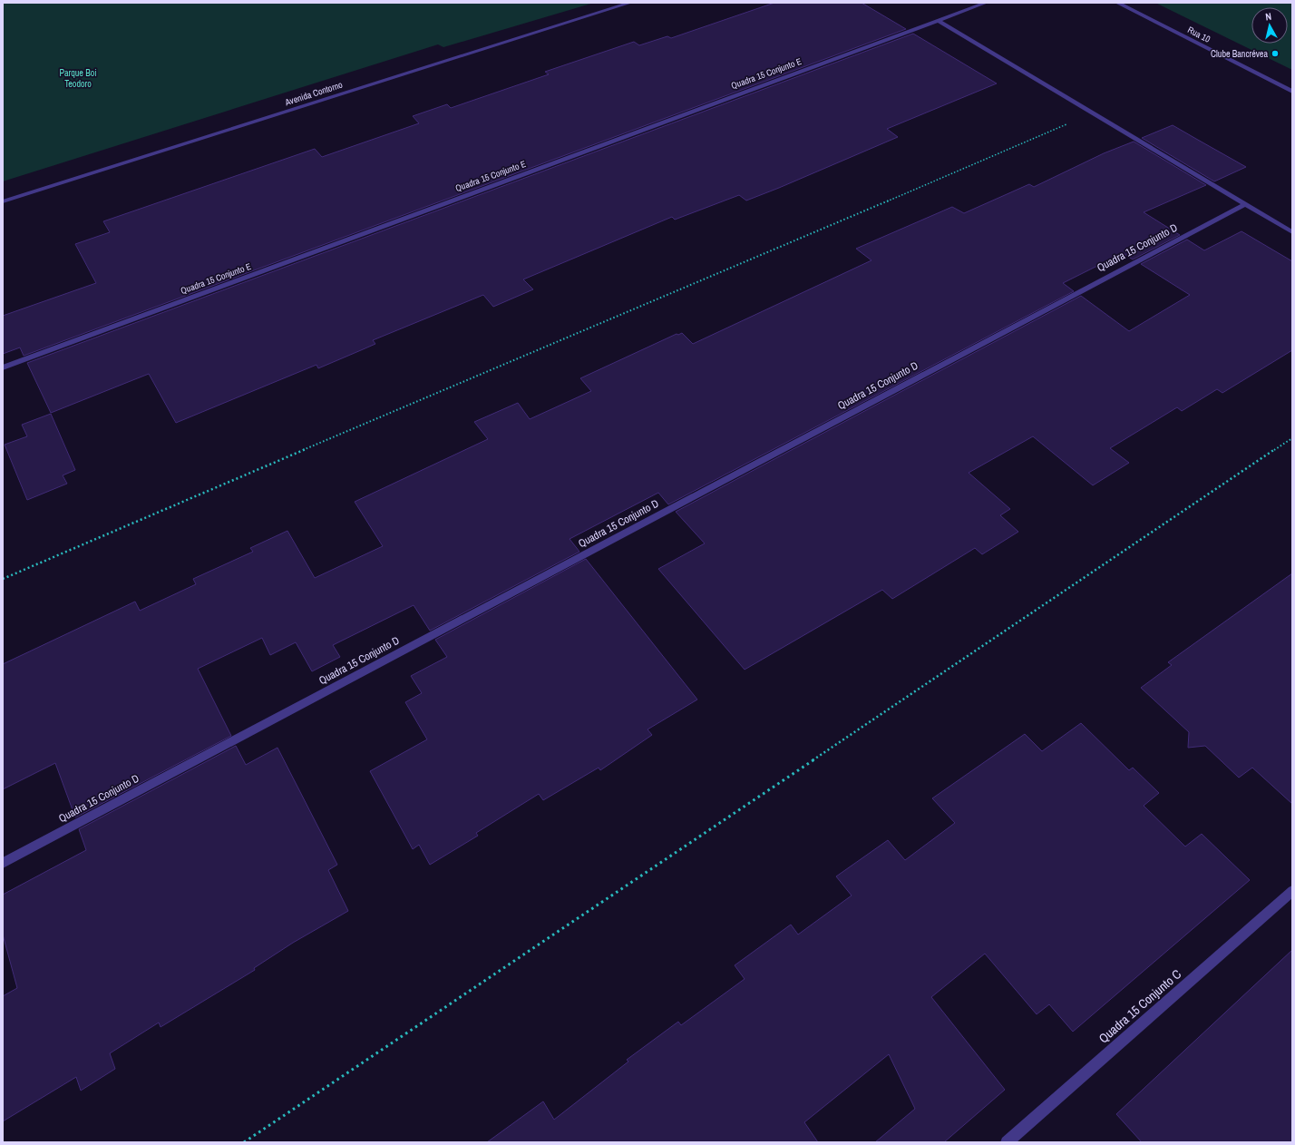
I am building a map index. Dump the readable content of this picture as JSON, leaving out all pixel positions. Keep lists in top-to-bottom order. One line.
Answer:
{"streets":{"street":["Rua 10","Quadra 15 Conjunto E","Avenida Contorno","Quadra 15 Conjunto D","Quadra 15 Conjunto C"]},"parks":["Parque Boi Teodoro"],"places":["Clube Bancrévea"],"north":"top"}
